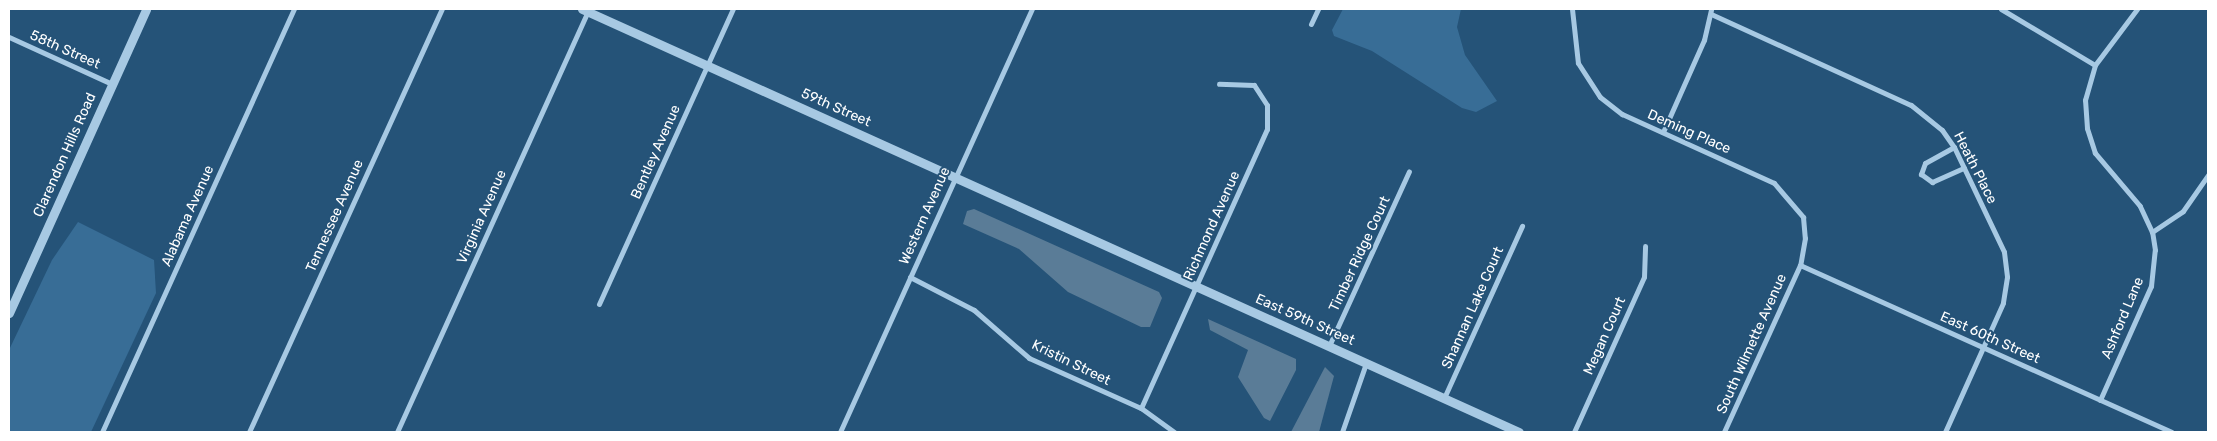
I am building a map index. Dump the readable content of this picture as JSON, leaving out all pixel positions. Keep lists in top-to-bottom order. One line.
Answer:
{"streets":{"street":["58th Street","59th Street","Deming Place","Bentley Avenue","Clarendon Hills Road","Heath Place","Alabama Avenue","Tennessee Avenue","Western Avenue","Virginia Avenue","Richmond Avenue","Timber Ridge Court","Shannan Lake Court","Ashford Lane","East 59th Street","Megan Court","East 60th Street","South Wilmette Avenue","Kristin Street"]},"crossings":[["58th Street","Clarendon Hills Road"],["59th Street","Bentley Avenue"],["59th Street","Western Avenue"],["59th Street","Virginia Avenue"],["59th Street","East 59th Street"],["Deming Place","East 60th Street"],["Deming Place","South Wilmette Avenue"],["Heath Place","East 60th Street"],["Western Avenue","Kristin Street"],["Richmond Avenue","East 59th Street"],["Richmond Avenue","Kristin Street"],["Timber Ridge Court","East 59th Street"],["Shannan Lake Court","East 59th Street"],["Ashford Lane","East 60th Street"],["East 60th Street","South Wilmette Avenue"]]}
